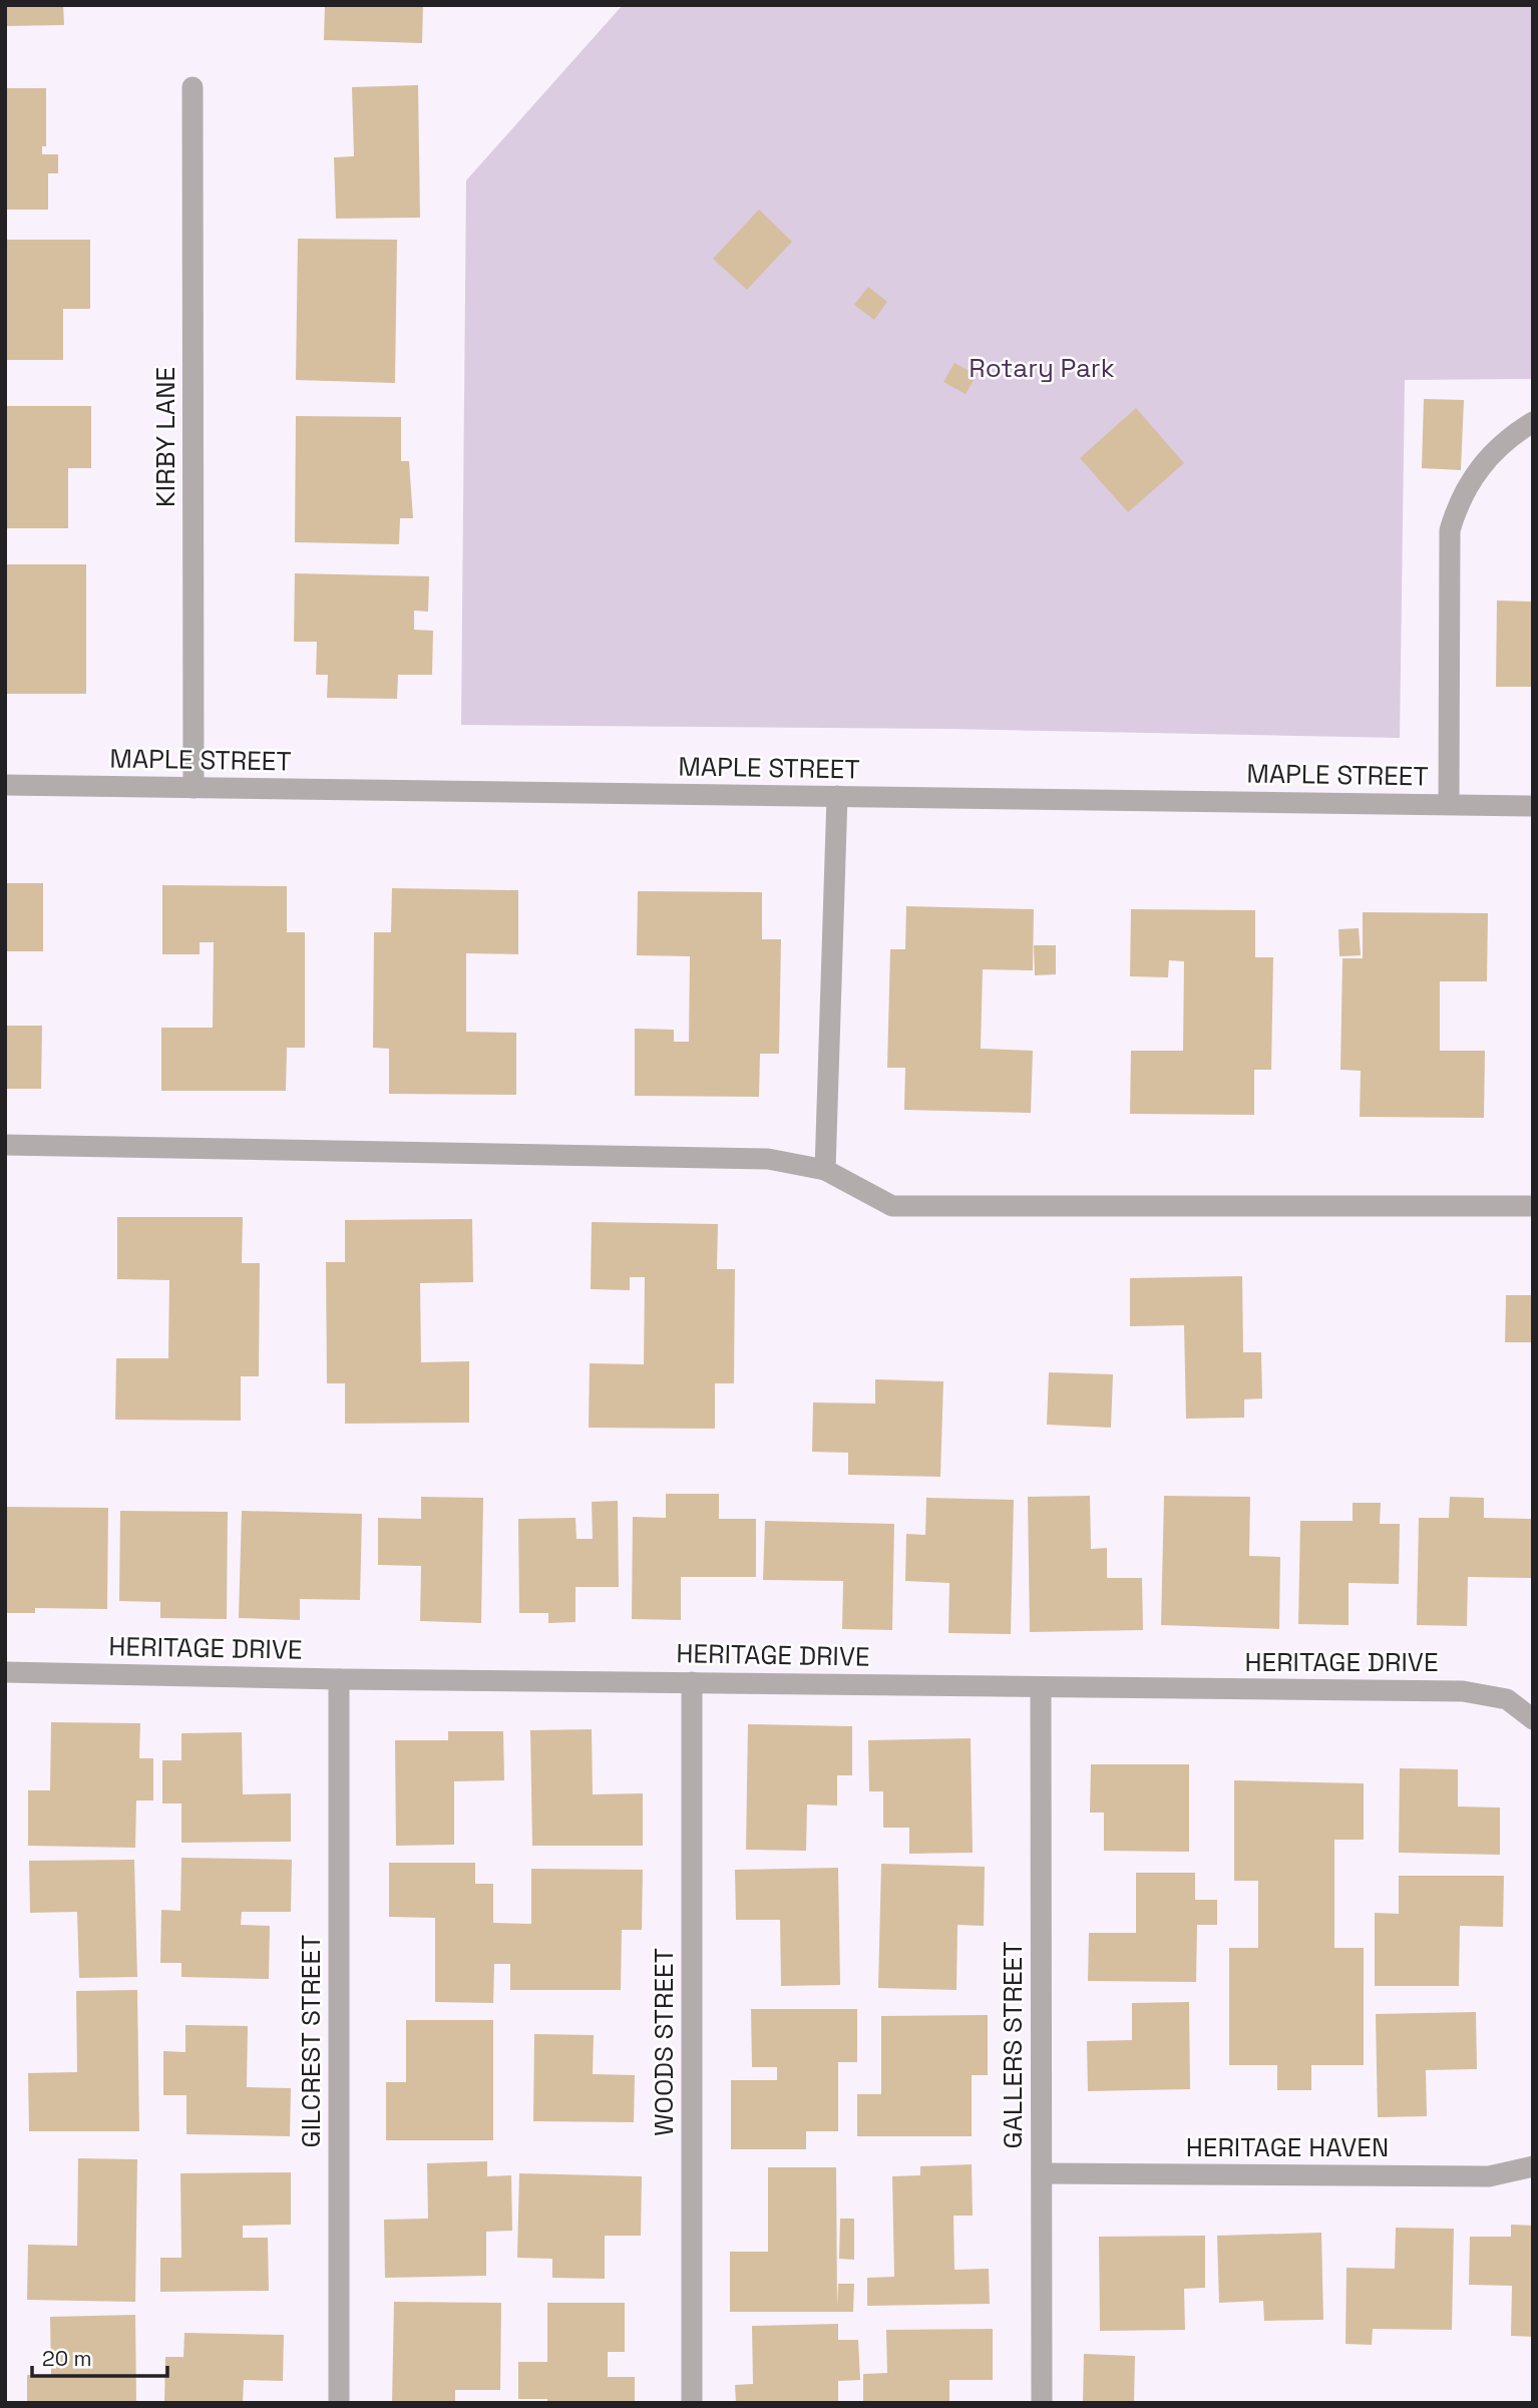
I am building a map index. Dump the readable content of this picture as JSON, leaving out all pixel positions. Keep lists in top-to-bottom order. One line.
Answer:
{"streets":{"street":["KIRBY LANE","MAPLE STREET","HERITAGE DRIVE","GILCREST STREET","WOODS STREET","GALLERS STREET","HERITAGE HAVEN"]},"crossings":[["KIRBY LANE","MAPLE STREET"],["HERITAGE DRIVE","GILCREST STREET"],["HERITAGE DRIVE","WOODS STREET"],["HERITAGE DRIVE","GALLERS STREET"],["GALLERS STREET","HERITAGE HAVEN"]],"parks":["Rotary Park"],"scale_bar":"20 m"}
